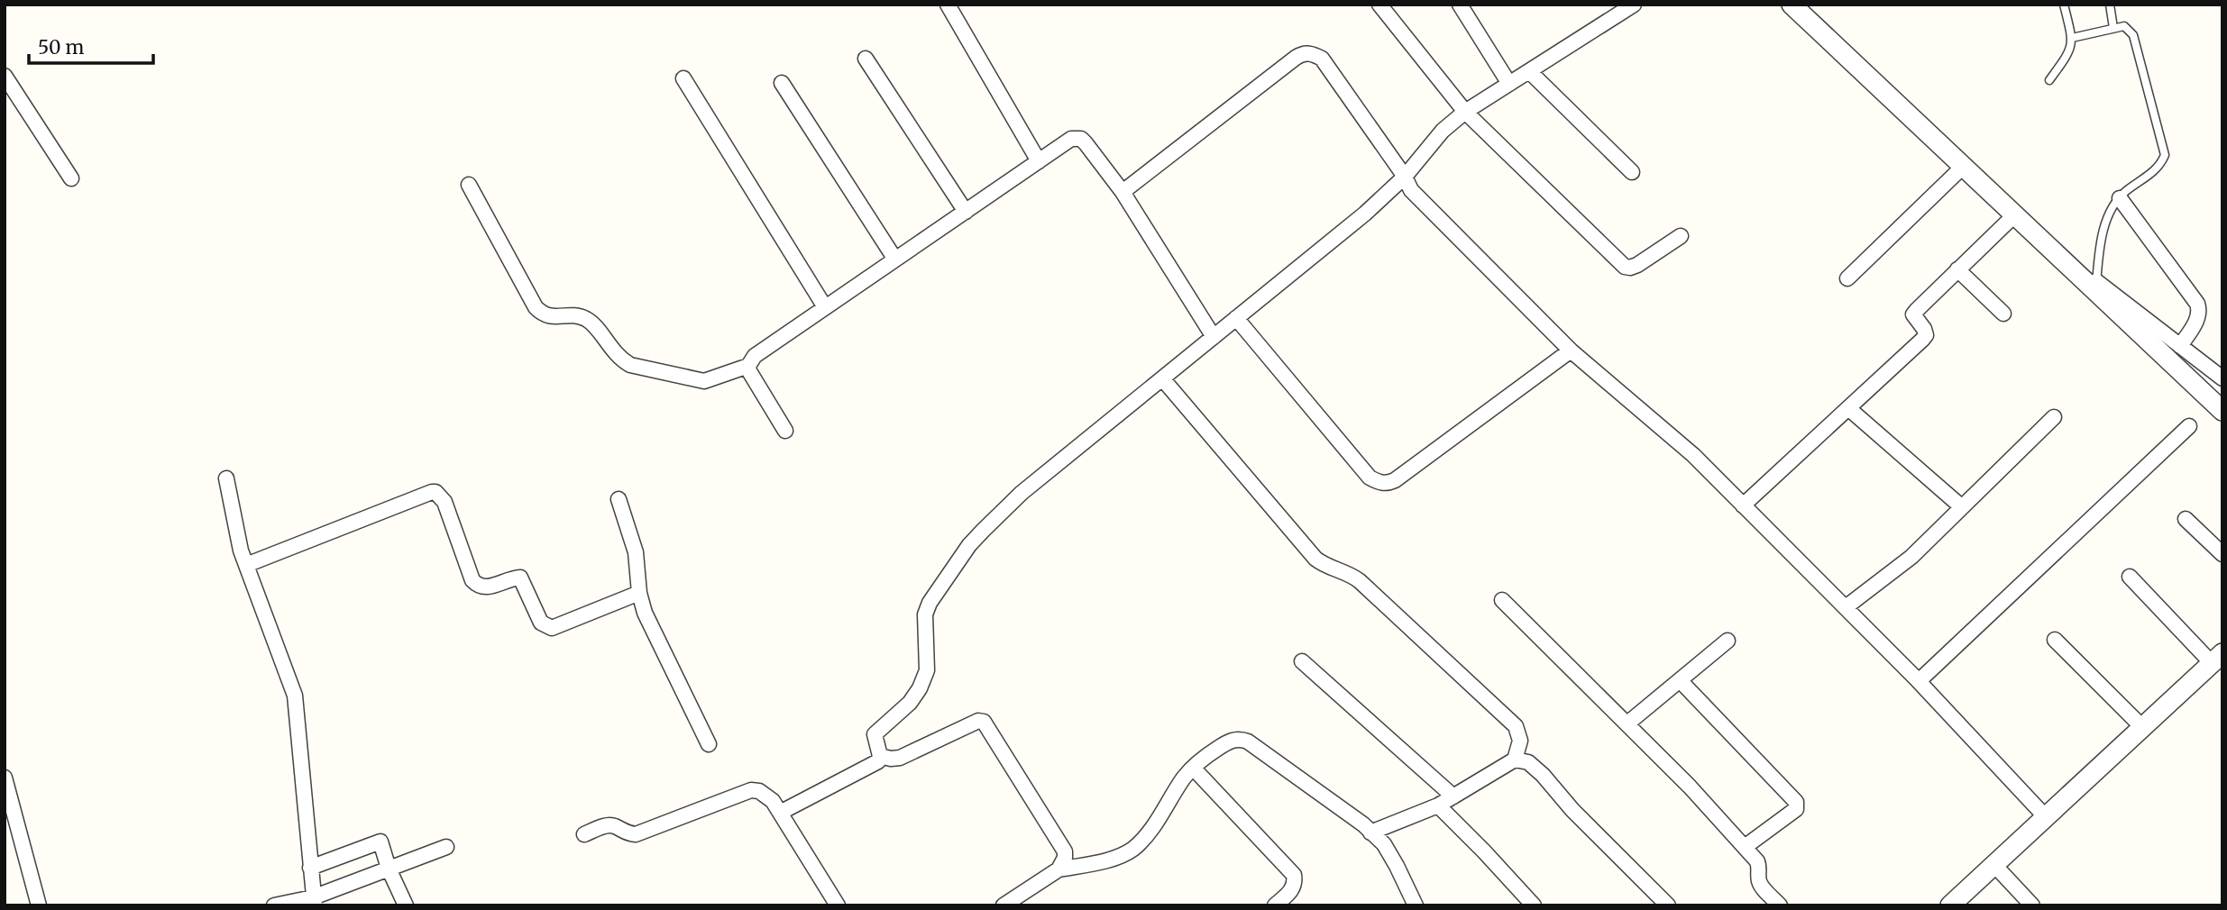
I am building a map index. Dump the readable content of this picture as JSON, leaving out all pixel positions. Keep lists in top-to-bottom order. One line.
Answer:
{"scale_bar":"50 m"}
